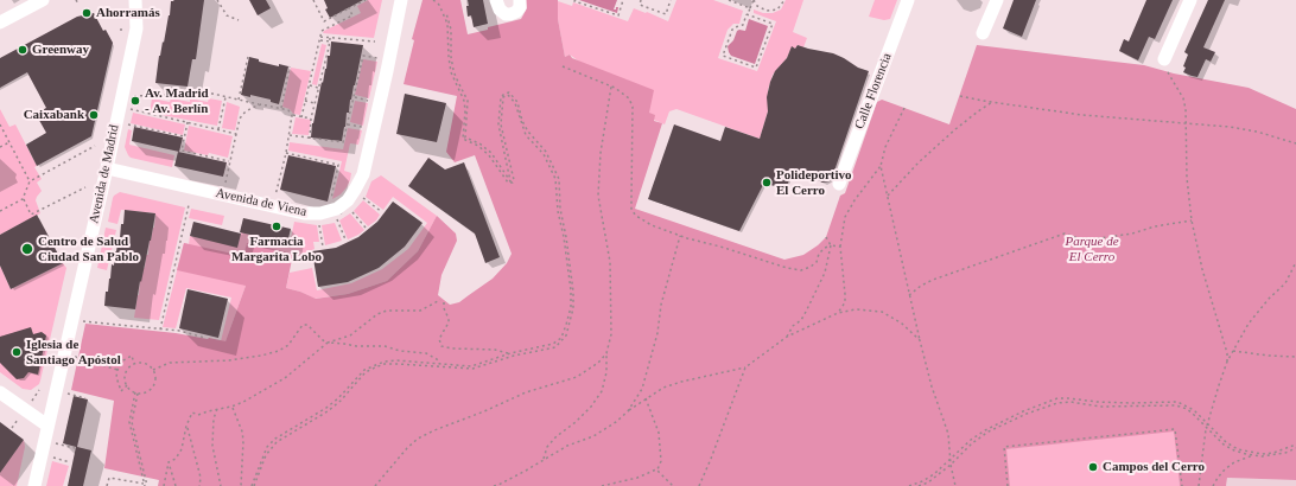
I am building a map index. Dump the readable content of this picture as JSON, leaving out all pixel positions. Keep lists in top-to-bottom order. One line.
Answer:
{"streets":{"street":["Calle Florencia","Avenida de Madrid","Avenida de Viena"]},"crossings":[["Avenida de Madrid","Avenida de Viena"]],"parks":["Parque de El Cerro"],"places":["Ahorramás","Greenway","Av. Madrid - Av. Berlín","Caixabank","Polideportivo El Cerro","Farmacia Margarita Lobo","Centro de Salud Ciudad San Pablo","Iglesia de Santiago Apóstol","Campos del Cerro"]}
